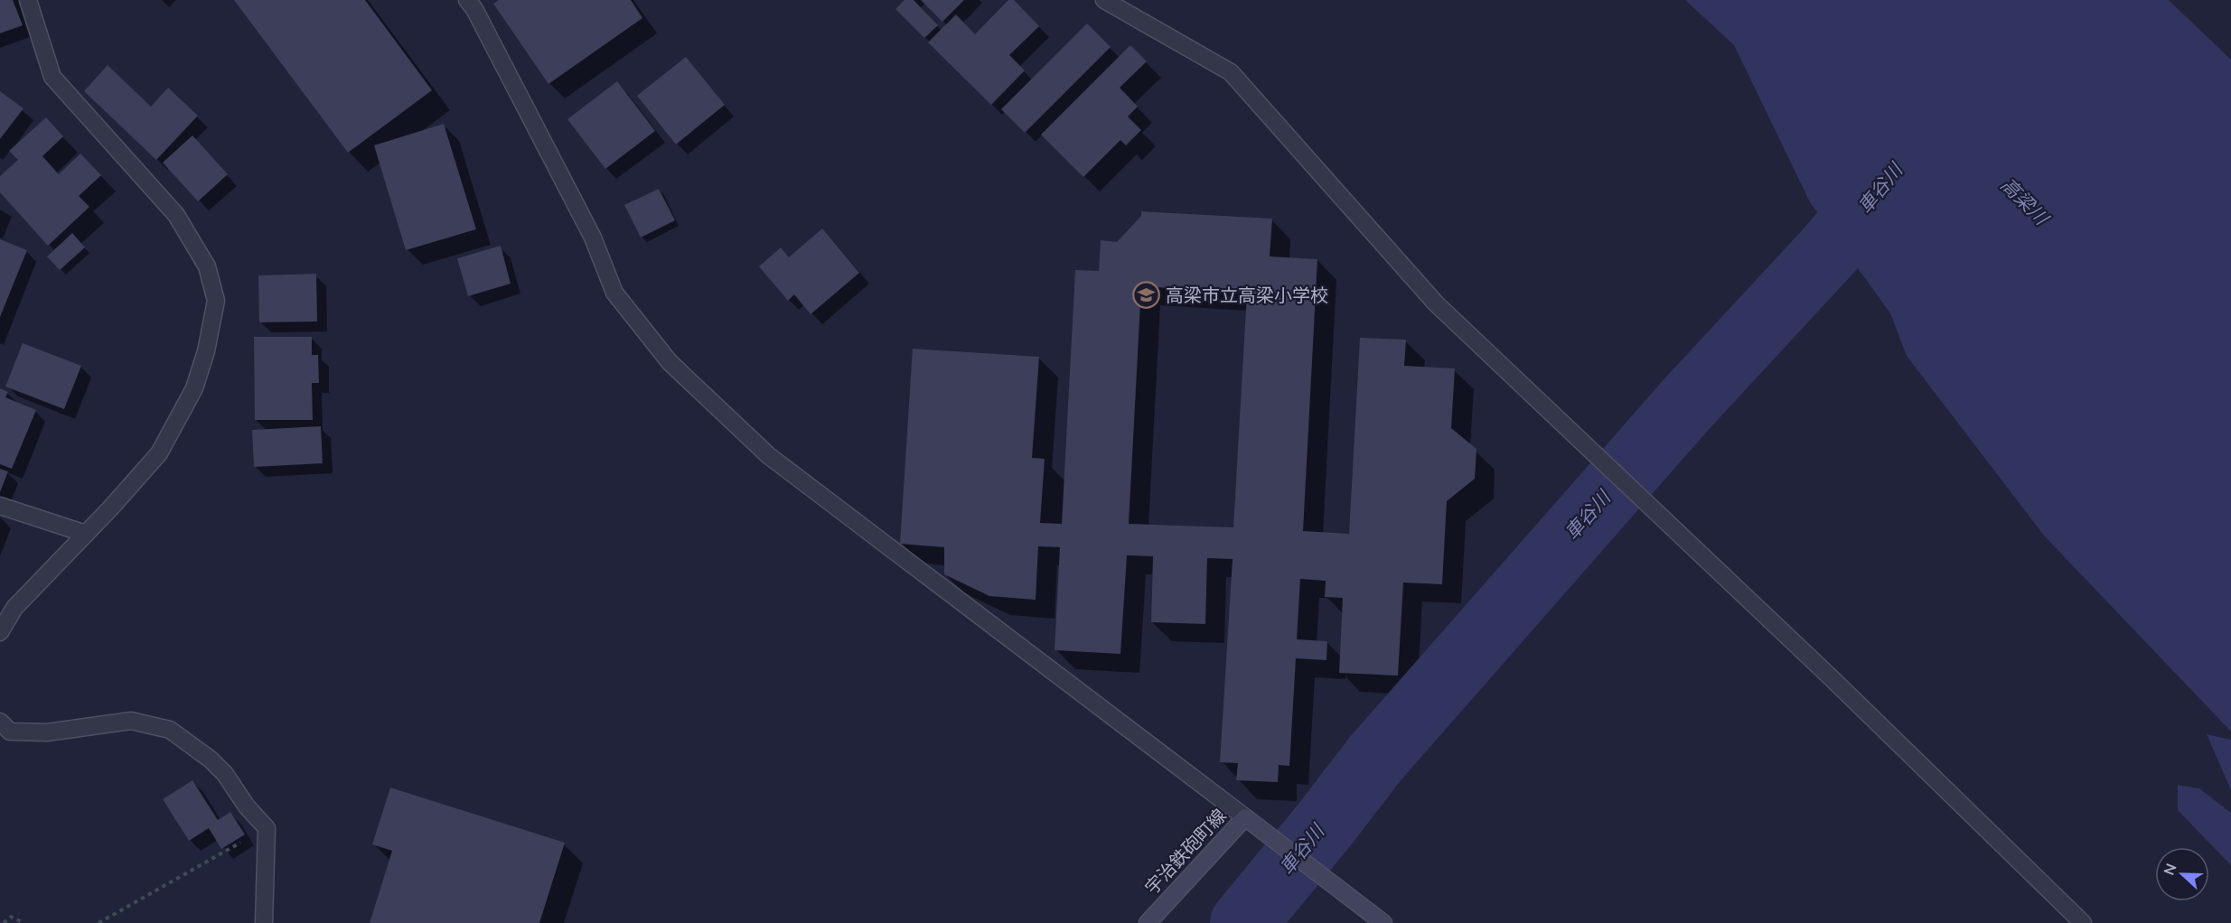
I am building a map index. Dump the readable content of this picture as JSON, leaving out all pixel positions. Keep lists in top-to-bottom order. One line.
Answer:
{"streets":{"main road":["宇治鉄砲町線"]},"water":["車谷川","高梁川"],"places":{"school or university":["高梁市立高梁小学校"]},"north":"left"}
